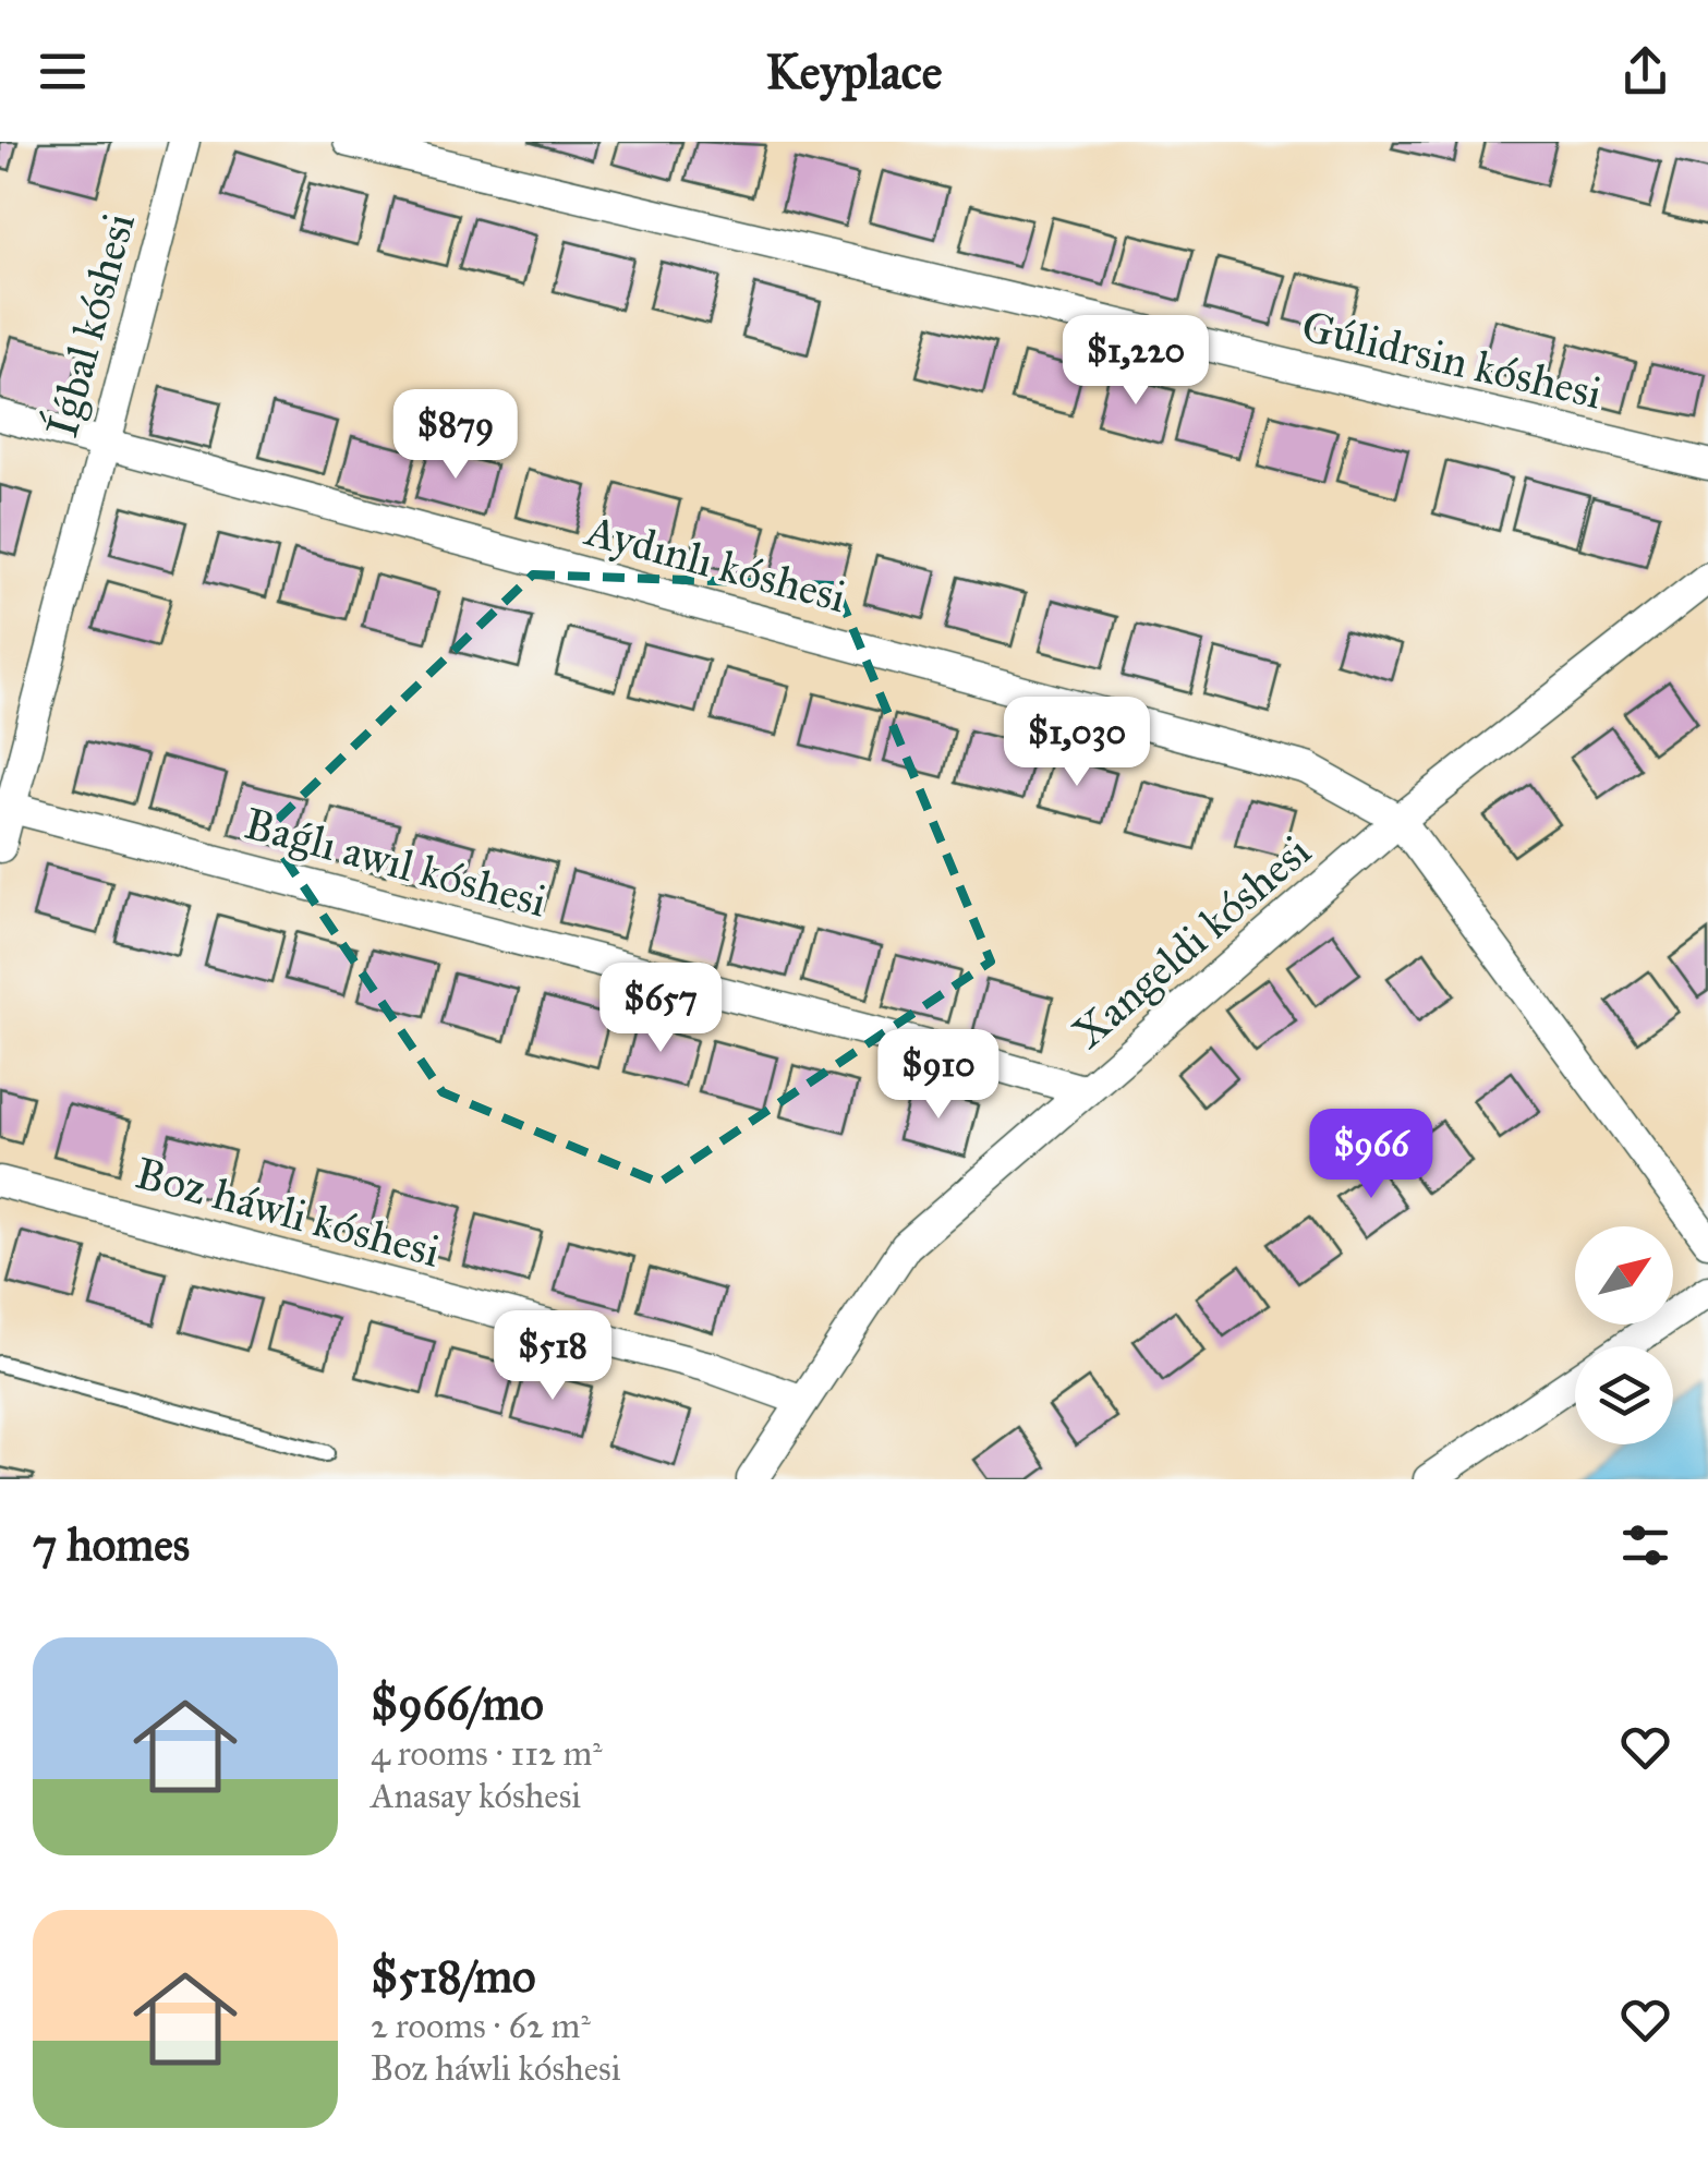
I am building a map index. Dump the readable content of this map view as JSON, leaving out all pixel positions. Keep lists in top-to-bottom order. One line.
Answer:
{"streets":{"street":["Íǵbal kóshesi","Gúlidrsin kóshesi","Aydınlı kóshesi","Baǵlı awıl kóshesi","Xangeldi kóshesi","Boz háwli kóshesi"]},"crossings":[["Íǵbal kóshesi","Aydınlı kóshesi"],["Íǵbal kóshesi","Baǵlı awıl kóshesi"],["Aydınlı kóshesi","Xangeldi kóshesi"],["Baǵlı awıl kóshesi","Xangeldi kóshesi"],["Xangeldi kóshesi","Boz háwli kóshesi"]],"north":"top right","page":{"header":"Keyplace","price":["$1,220","$879","$1,030","$657","$910","$966","$518"],"heading":"7 homes","list":[{"name":"$966/mo","note":"4 rooms · 112 m² · Anasay kóshesi"},{"name":"$518/mo","note":"2 rooms · 62 m² · Boz háwli kóshesi"}]}}
